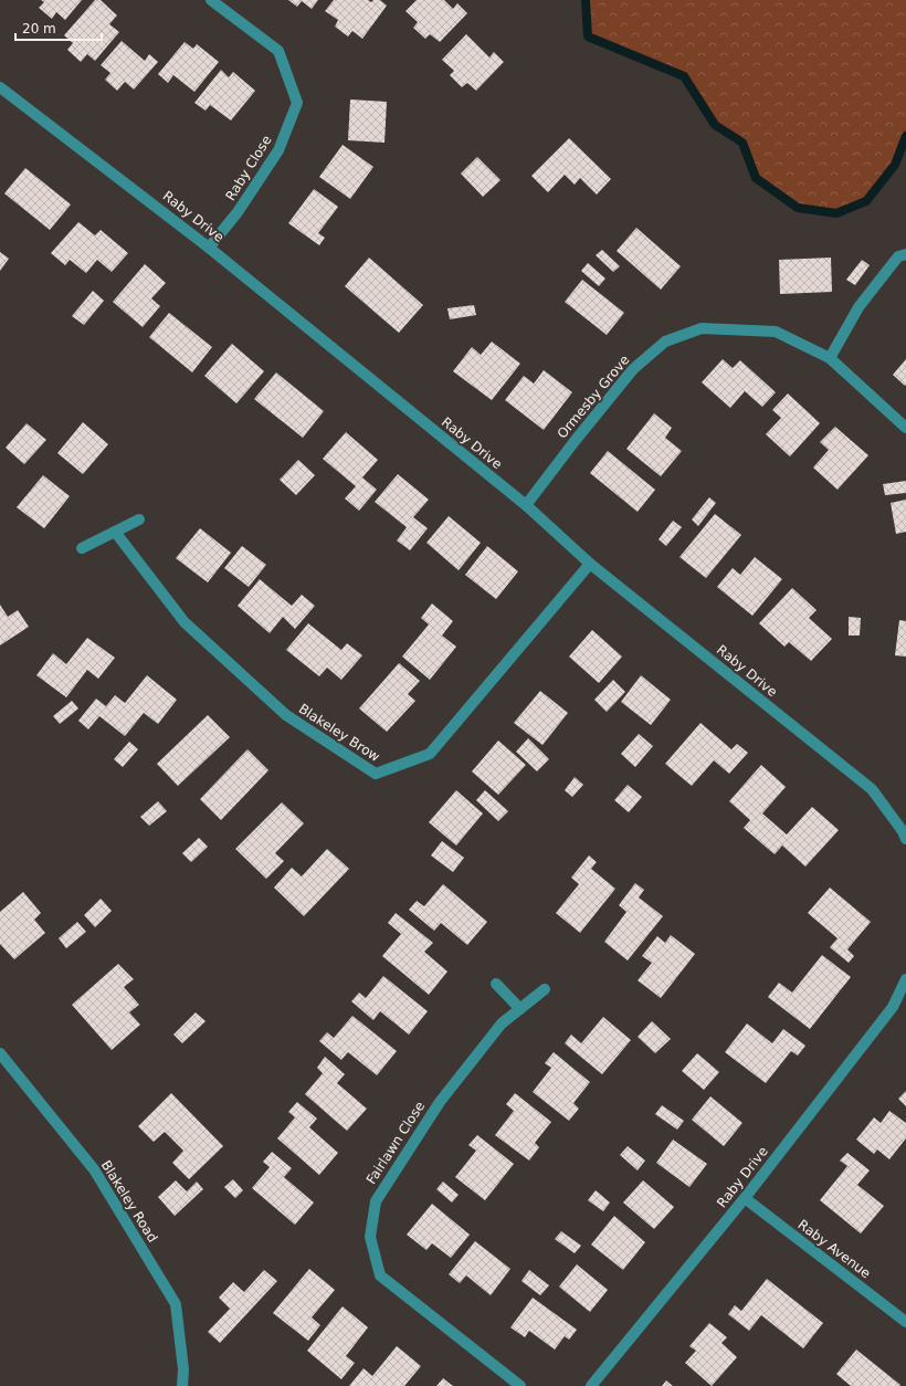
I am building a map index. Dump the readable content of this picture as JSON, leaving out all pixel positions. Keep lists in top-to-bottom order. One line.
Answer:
{"streets":{"street":["Raby Close","Raby Drive","Ormesby Grove","Blakeley Brow","Fairlawn Close","Blakeley Road","Raby Avenue"]},"crossings":[["Raby Close","Raby Drive"],["Raby Drive","Ormesby Grove"],["Raby Drive","Blakeley Brow"],["Raby Drive","Raby Avenue"]],"scale_bar":"20 m"}
